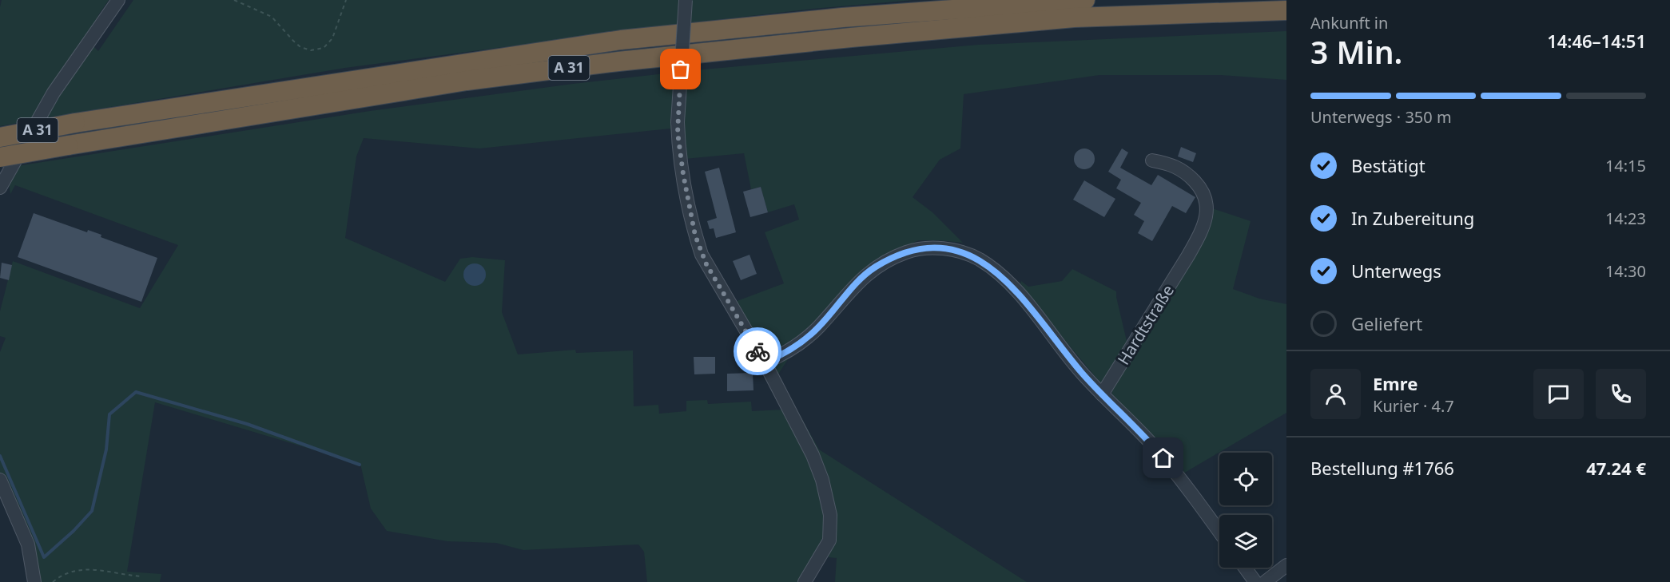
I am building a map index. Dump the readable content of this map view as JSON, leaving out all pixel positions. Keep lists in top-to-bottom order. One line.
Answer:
{"streets":{"highway":["A 31"],"street":["Hardtstraße"]},"page":{"heading":["3 Min.","Ankunft in","14:46–14:51"],"panel":["Emre","Kurier · 4.7","Bestellung #1766","47.24 €"],"bar":"Unterwegs · 350 m","list":[["Bestätigt","14:15"],["In Zubereitung","14:23"],["Unterwegs","14:30"],"Geliefert"]}}
